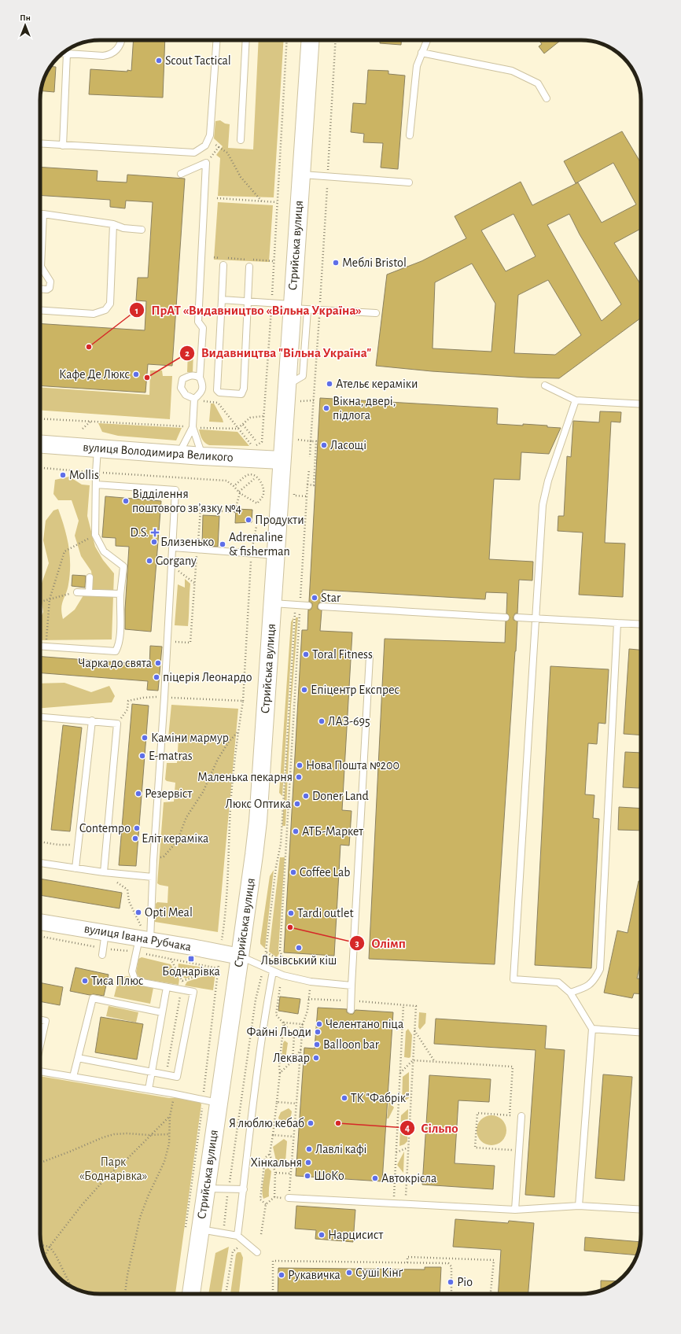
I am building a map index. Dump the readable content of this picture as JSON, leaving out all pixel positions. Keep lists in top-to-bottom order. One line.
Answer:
{"streets":{"main road":["Стрийська вулиця","вулиця Володимира Великого"],"street":["вулиця Івана Рубчака"]},"crossings":[["Стрийська вулиця","вулиця Володимира Великого"],["Стрийська вулиця","вулиця Івана Рубчака"]],"parks":["Парк «Боднарівка»"],"places":{"other":["Scout Tactical","Меблі Bristol","ПрАТ «Видавництво «Вільна Україна»","Кафе Де Люкс","Видавництва \"Вільна Україна\"","Ательє кераміки","Вікна, двері, підлога","Ласощі","Mollis","Відділення поштового зв’язку №4","Продукти","Близенько","Adrenaline & fisherman","Gorgany","Star","Toral Fitness","Чарка до свята","піцерія Леонардо","Епіцентр Експрес","ЛАЗ-695","Каміни мармур","E-matras","Нова Пошта №200","Маленька пекарня","Резервіст","Doner Land","Люкс Оптика","Contempo","АТБ-Маркет","Еліт кераміка","Coffee Lab","Opti Meal","Tardi outlet","Олімп","Львівський кіш","Тиса Плюс","Челентано піца","Файні Льоди","Balloon bar","Леквар","ТК \"Фабрік\"","Я люблю кебаб","Сільпо","Лавлі кафі","Хінкальня","ШоКо","Автокрісла","Нарцисист","Суші Кінґ","Рукавичка","Ріо"],"health":["D.S."],"transit":["Боднарівка"]},"north":"top"}
